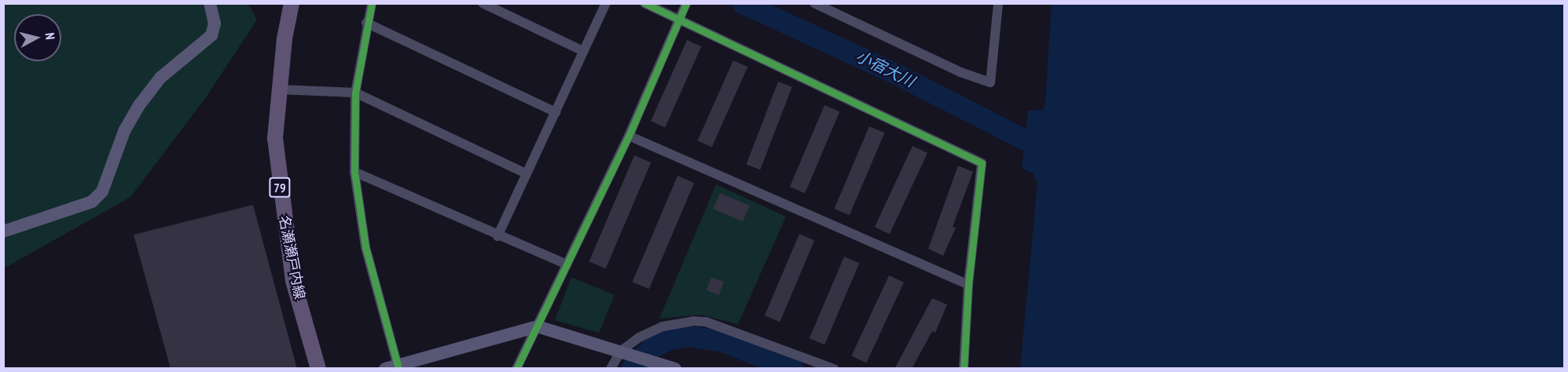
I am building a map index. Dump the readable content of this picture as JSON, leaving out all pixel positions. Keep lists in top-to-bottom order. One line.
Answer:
{"streets":{"main road":["79","名瀬瀬戸内線"]},"water":["小宿大川"],"north":"right"}
